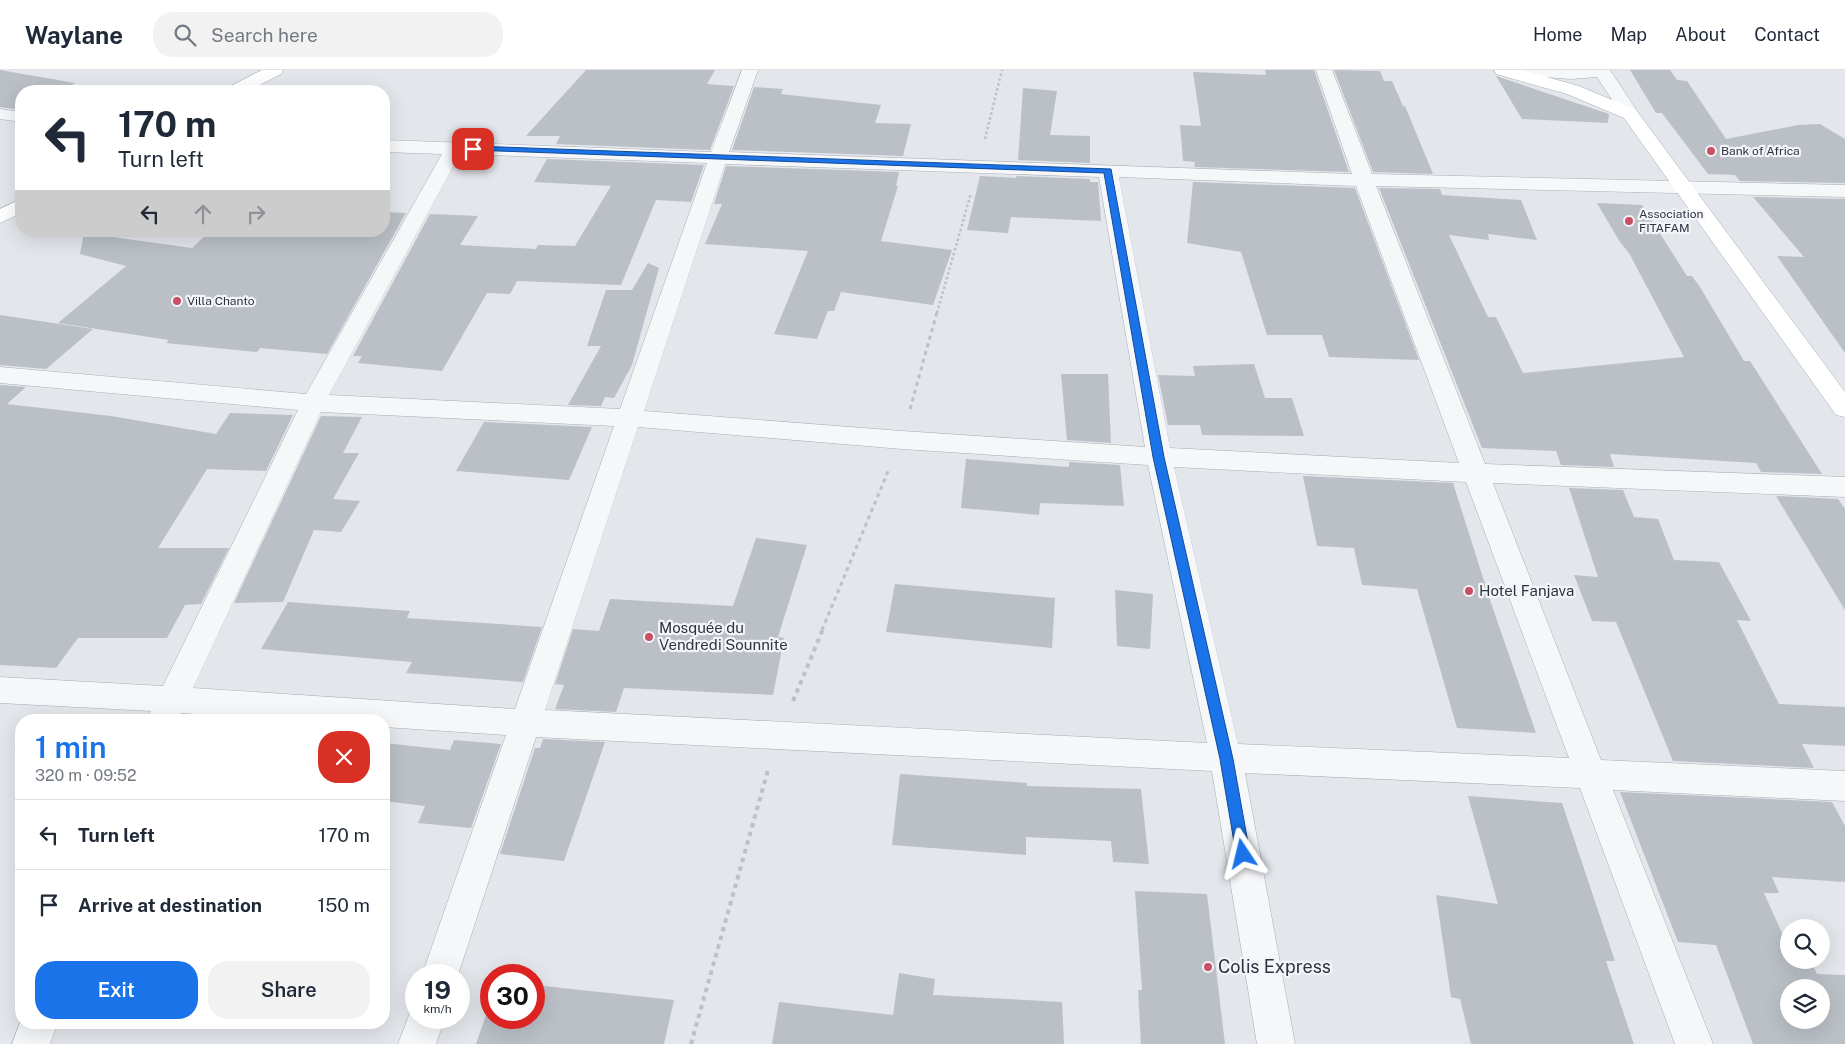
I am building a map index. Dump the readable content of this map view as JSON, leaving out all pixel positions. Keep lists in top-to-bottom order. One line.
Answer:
{"places":["Bank of Africa","Association FITAFAM","Villa Chanto","Hotel Fanjava","Mosquée du Vendredi Sounnite","Colis Express"],"page":{"header":"Waylane","search":"Search here","nav":["Home","Map","About","Contact"],"turn":["170 m","Turn left"],"heading":["1 min","320 m · 09:52"],"list":[{"name":"Turn left","value":"170 m"},{"name":"Arrive at destination","value":"150 m"}],"buttons":["Exit","Share"],"speed":"19 km/h","limit":"30"}}
